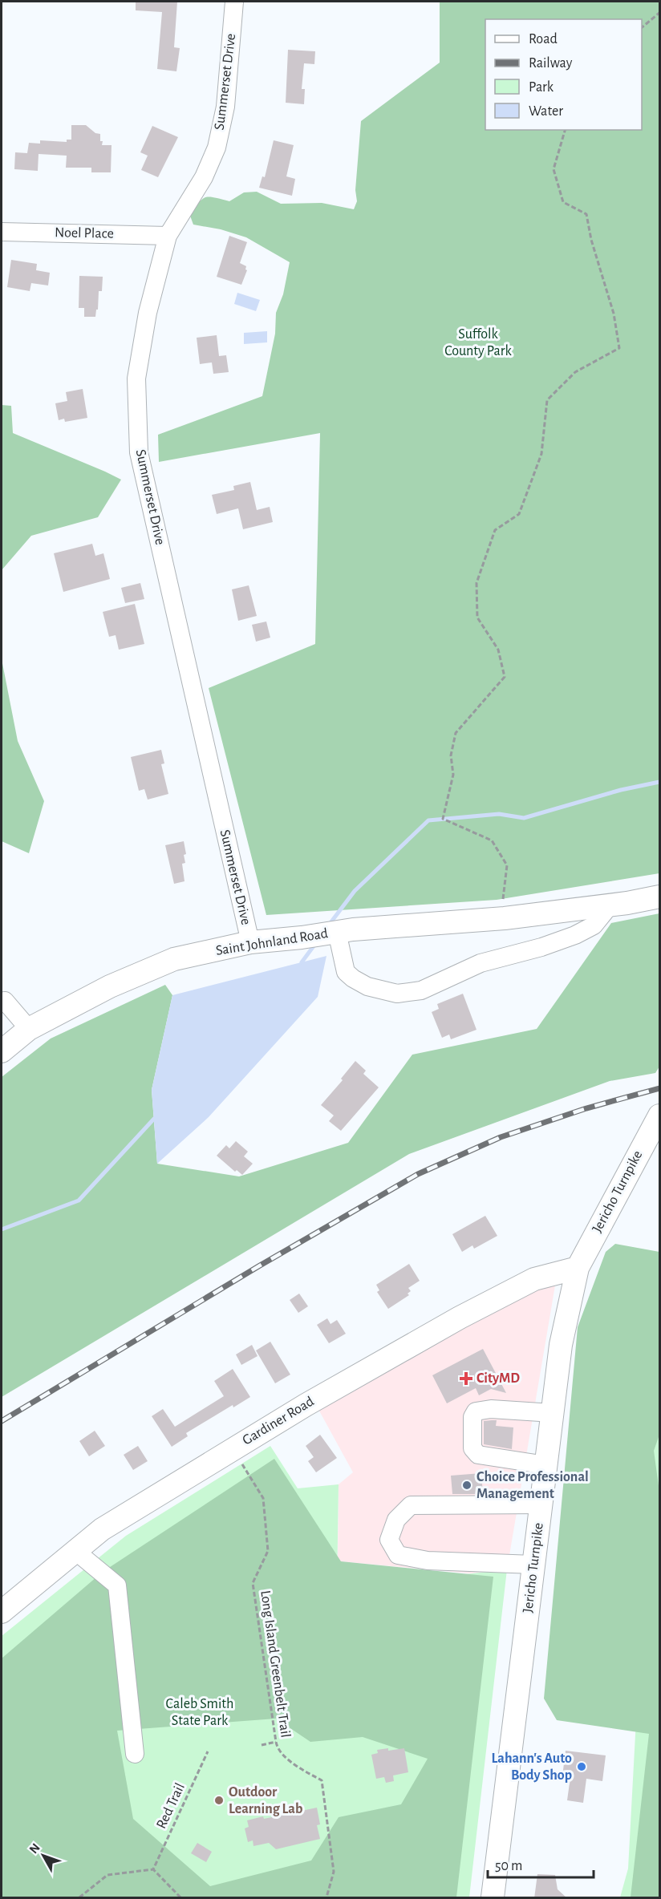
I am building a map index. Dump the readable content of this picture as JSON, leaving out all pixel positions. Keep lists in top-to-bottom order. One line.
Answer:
{"streets":{"main road":["Saint Johnland Road","Jericho Turnpike","Gardiner Road"],"street":["Summerset Drive","Noel Place"],"path":["Long Island Greenbelt Trail","Red Trail"]},"crossings":[["Summerset Drive","Noel Place"],["Summerset Drive","Saint Johnland Road"],["Jericho Turnpike","Gardiner Road"],["Gardiner Road","Long Island Greenbelt Trail"]],"parks":["Suffolk County Park","Caleb Smith State Park"],"places":{"health":["CityMD"],"other":["Choice Professional Management","Lahann's Auto Body Shop","Outdoor Learning Lab"]},"legend":["Road","Railway","Park","Water"],"scale_bar":"50 m","north":"top left"}
